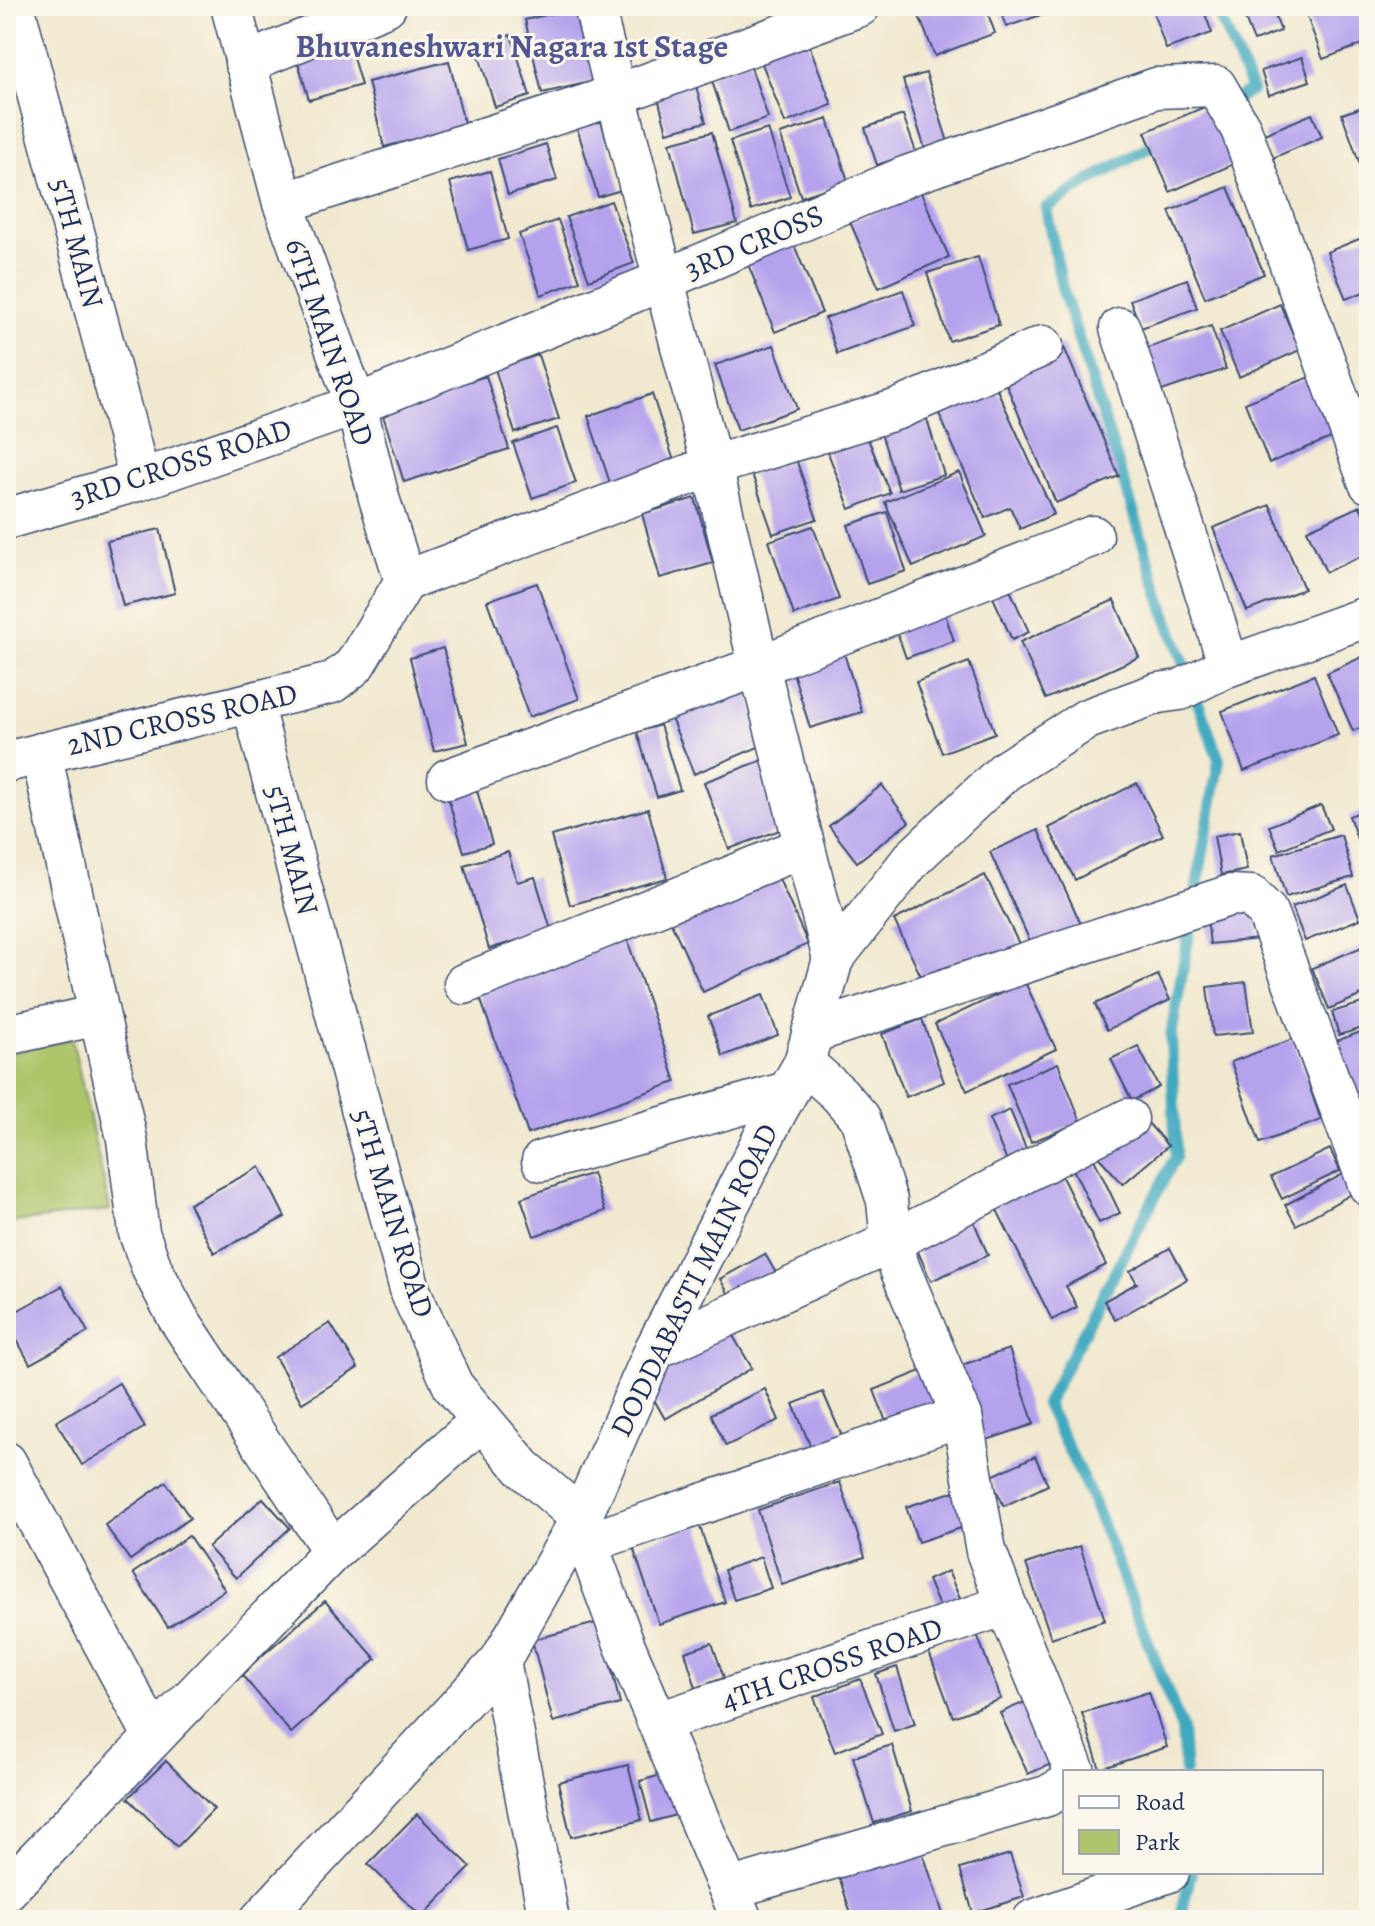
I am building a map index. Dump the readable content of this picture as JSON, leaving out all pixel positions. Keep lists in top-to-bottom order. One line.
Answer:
{"streets":{"street":["3RD CROSS","5TH MAIN","6TH MAIN ROAD","3RD CROSS ROAD","2ND CROSS ROAD","5TH MAIN ROAD","DODDABASTI MAIN ROAD","4TH CROSS ROAD"]},"crossings":[["3RD CROSS","6TH MAIN ROAD"],["3RD CROSS","3RD CROSS ROAD"],["5TH MAIN","3RD CROSS ROAD"],["5TH MAIN","2ND CROSS ROAD"],["5TH MAIN","5TH MAIN ROAD"],["6TH MAIN ROAD","3RD CROSS ROAD"],["6TH MAIN ROAD","2ND CROSS ROAD"],["5TH MAIN ROAD","DODDABASTI MAIN ROAD"]],"districts":["Bhuvaneshwari Nagara 1st Stage"],"legend":["Road","Park"]}
